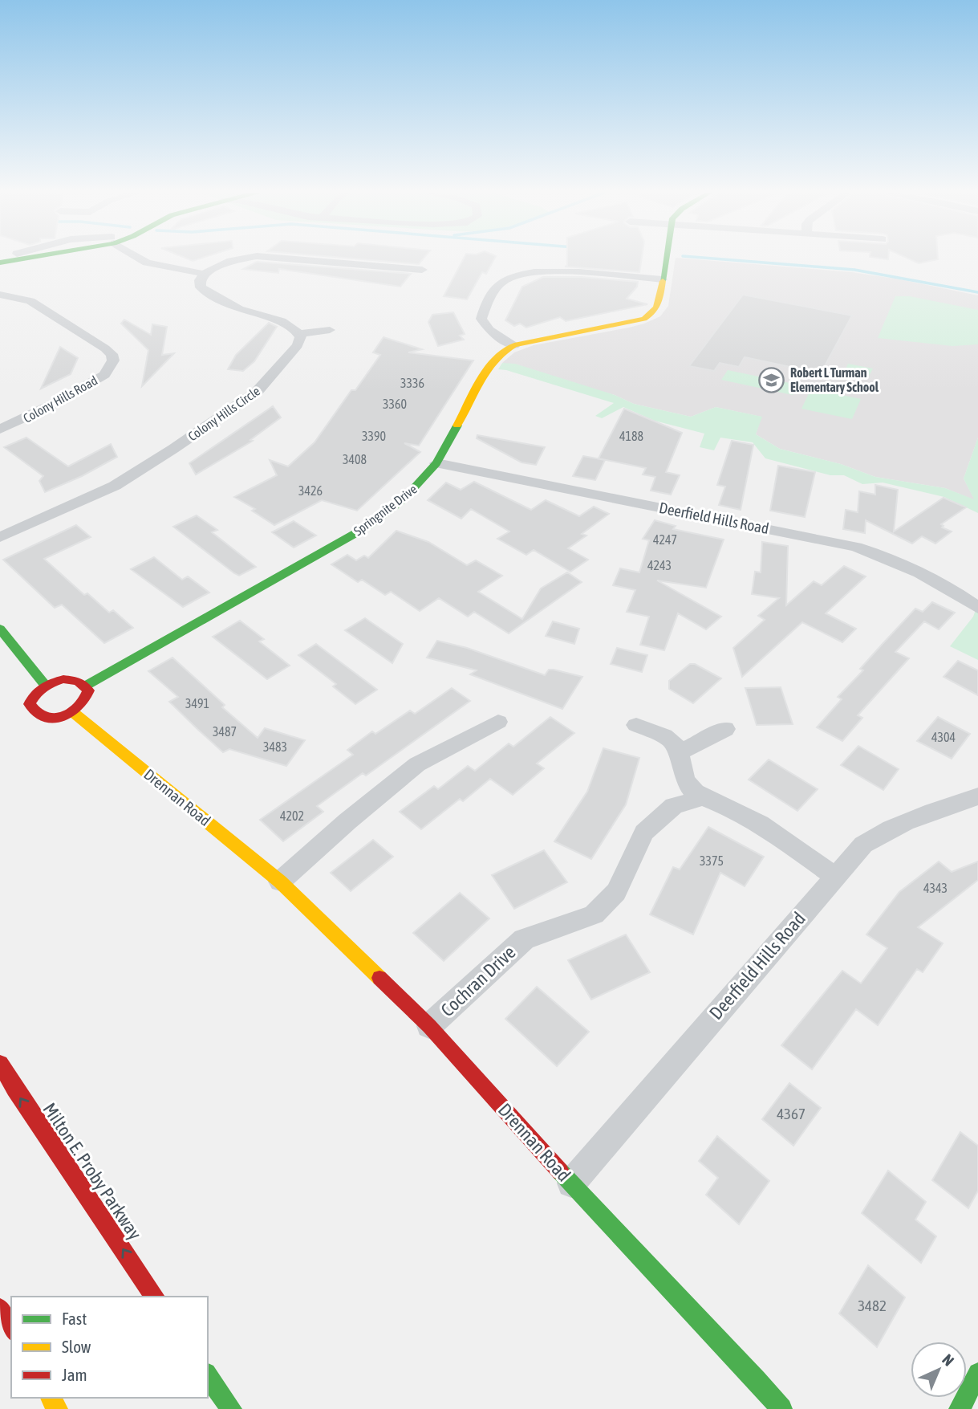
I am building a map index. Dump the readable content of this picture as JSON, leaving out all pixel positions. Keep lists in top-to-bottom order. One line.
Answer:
{"streets":{"main road":["Springnite Drive","Drennan Road","Milton E. Proby Parkway"],"street":["Colony Hills Road","Colony Hills Circle","Deerfield Hills Road","Cochran Drive"]},"crossings":[["Springnite Drive","Deerfield Hills Road"],["Springnite Drive","Drennan Road"],["Deerfield Hills Road","Drennan Road"],["Drennan Road","Cochran Drive"]],"one_way":["Milton E. Proby Parkway"],"places":{"school or university":["Robert L Turman Elementary School"]},"house_numbers":["3336","3360","3390","4188","3408","3426","4247","4243","3491","3487","4304","3483","4202","3375","4343","4367","3482"],"legend":["Fast","Slow","Jam"],"north":"top right"}
